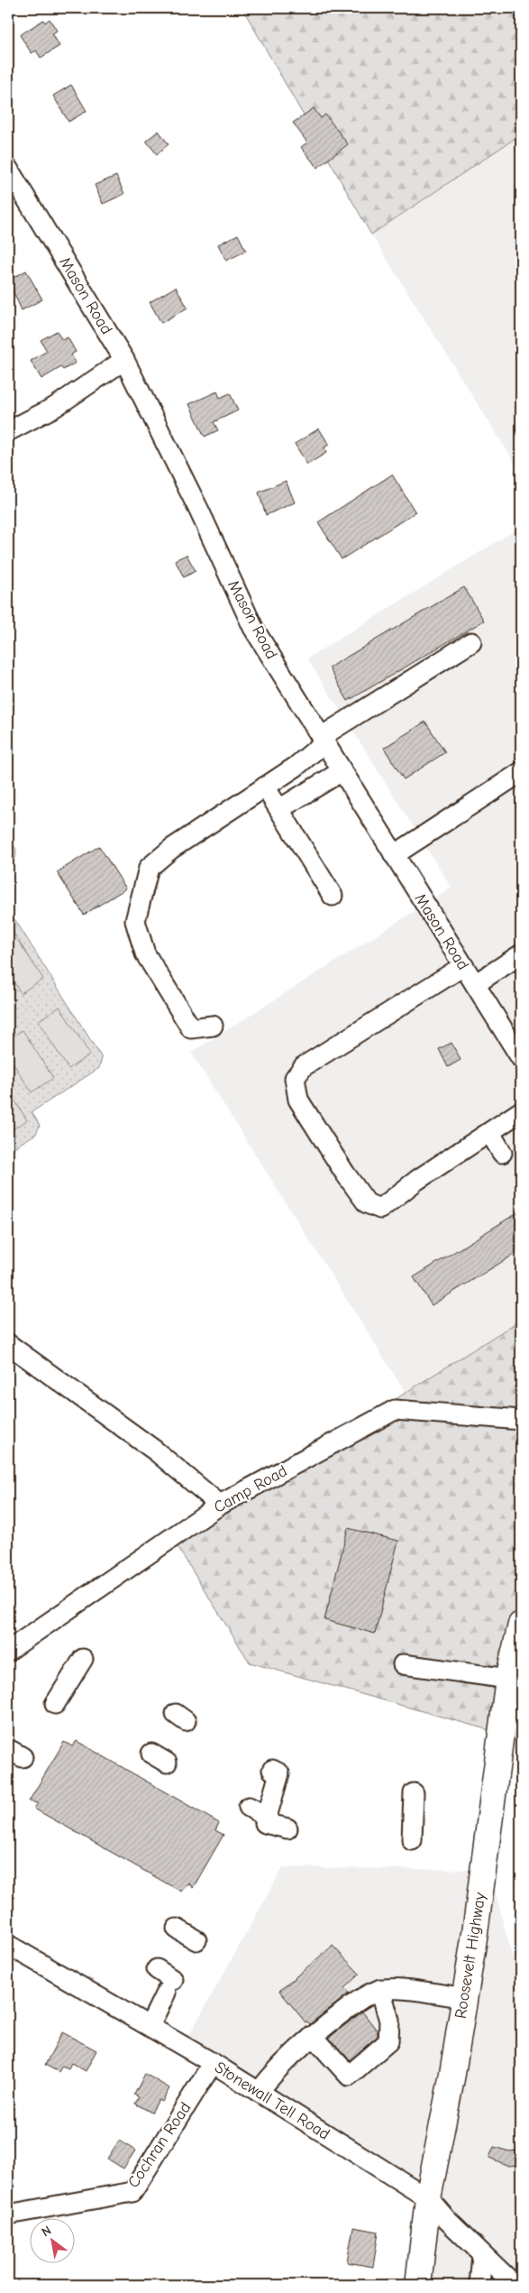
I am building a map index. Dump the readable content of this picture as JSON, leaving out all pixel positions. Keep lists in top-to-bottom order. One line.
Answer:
{"streets":{"main road":["Roosevelt Highway"],"street":["Mason Road","Camp Road","Stonewall Tell Road","Cochran Road"]},"crossings":[["Roosevelt Highway","Stonewall Tell Road"],["Stonewall Tell Road","Cochran Road"]],"north":"top left"}
